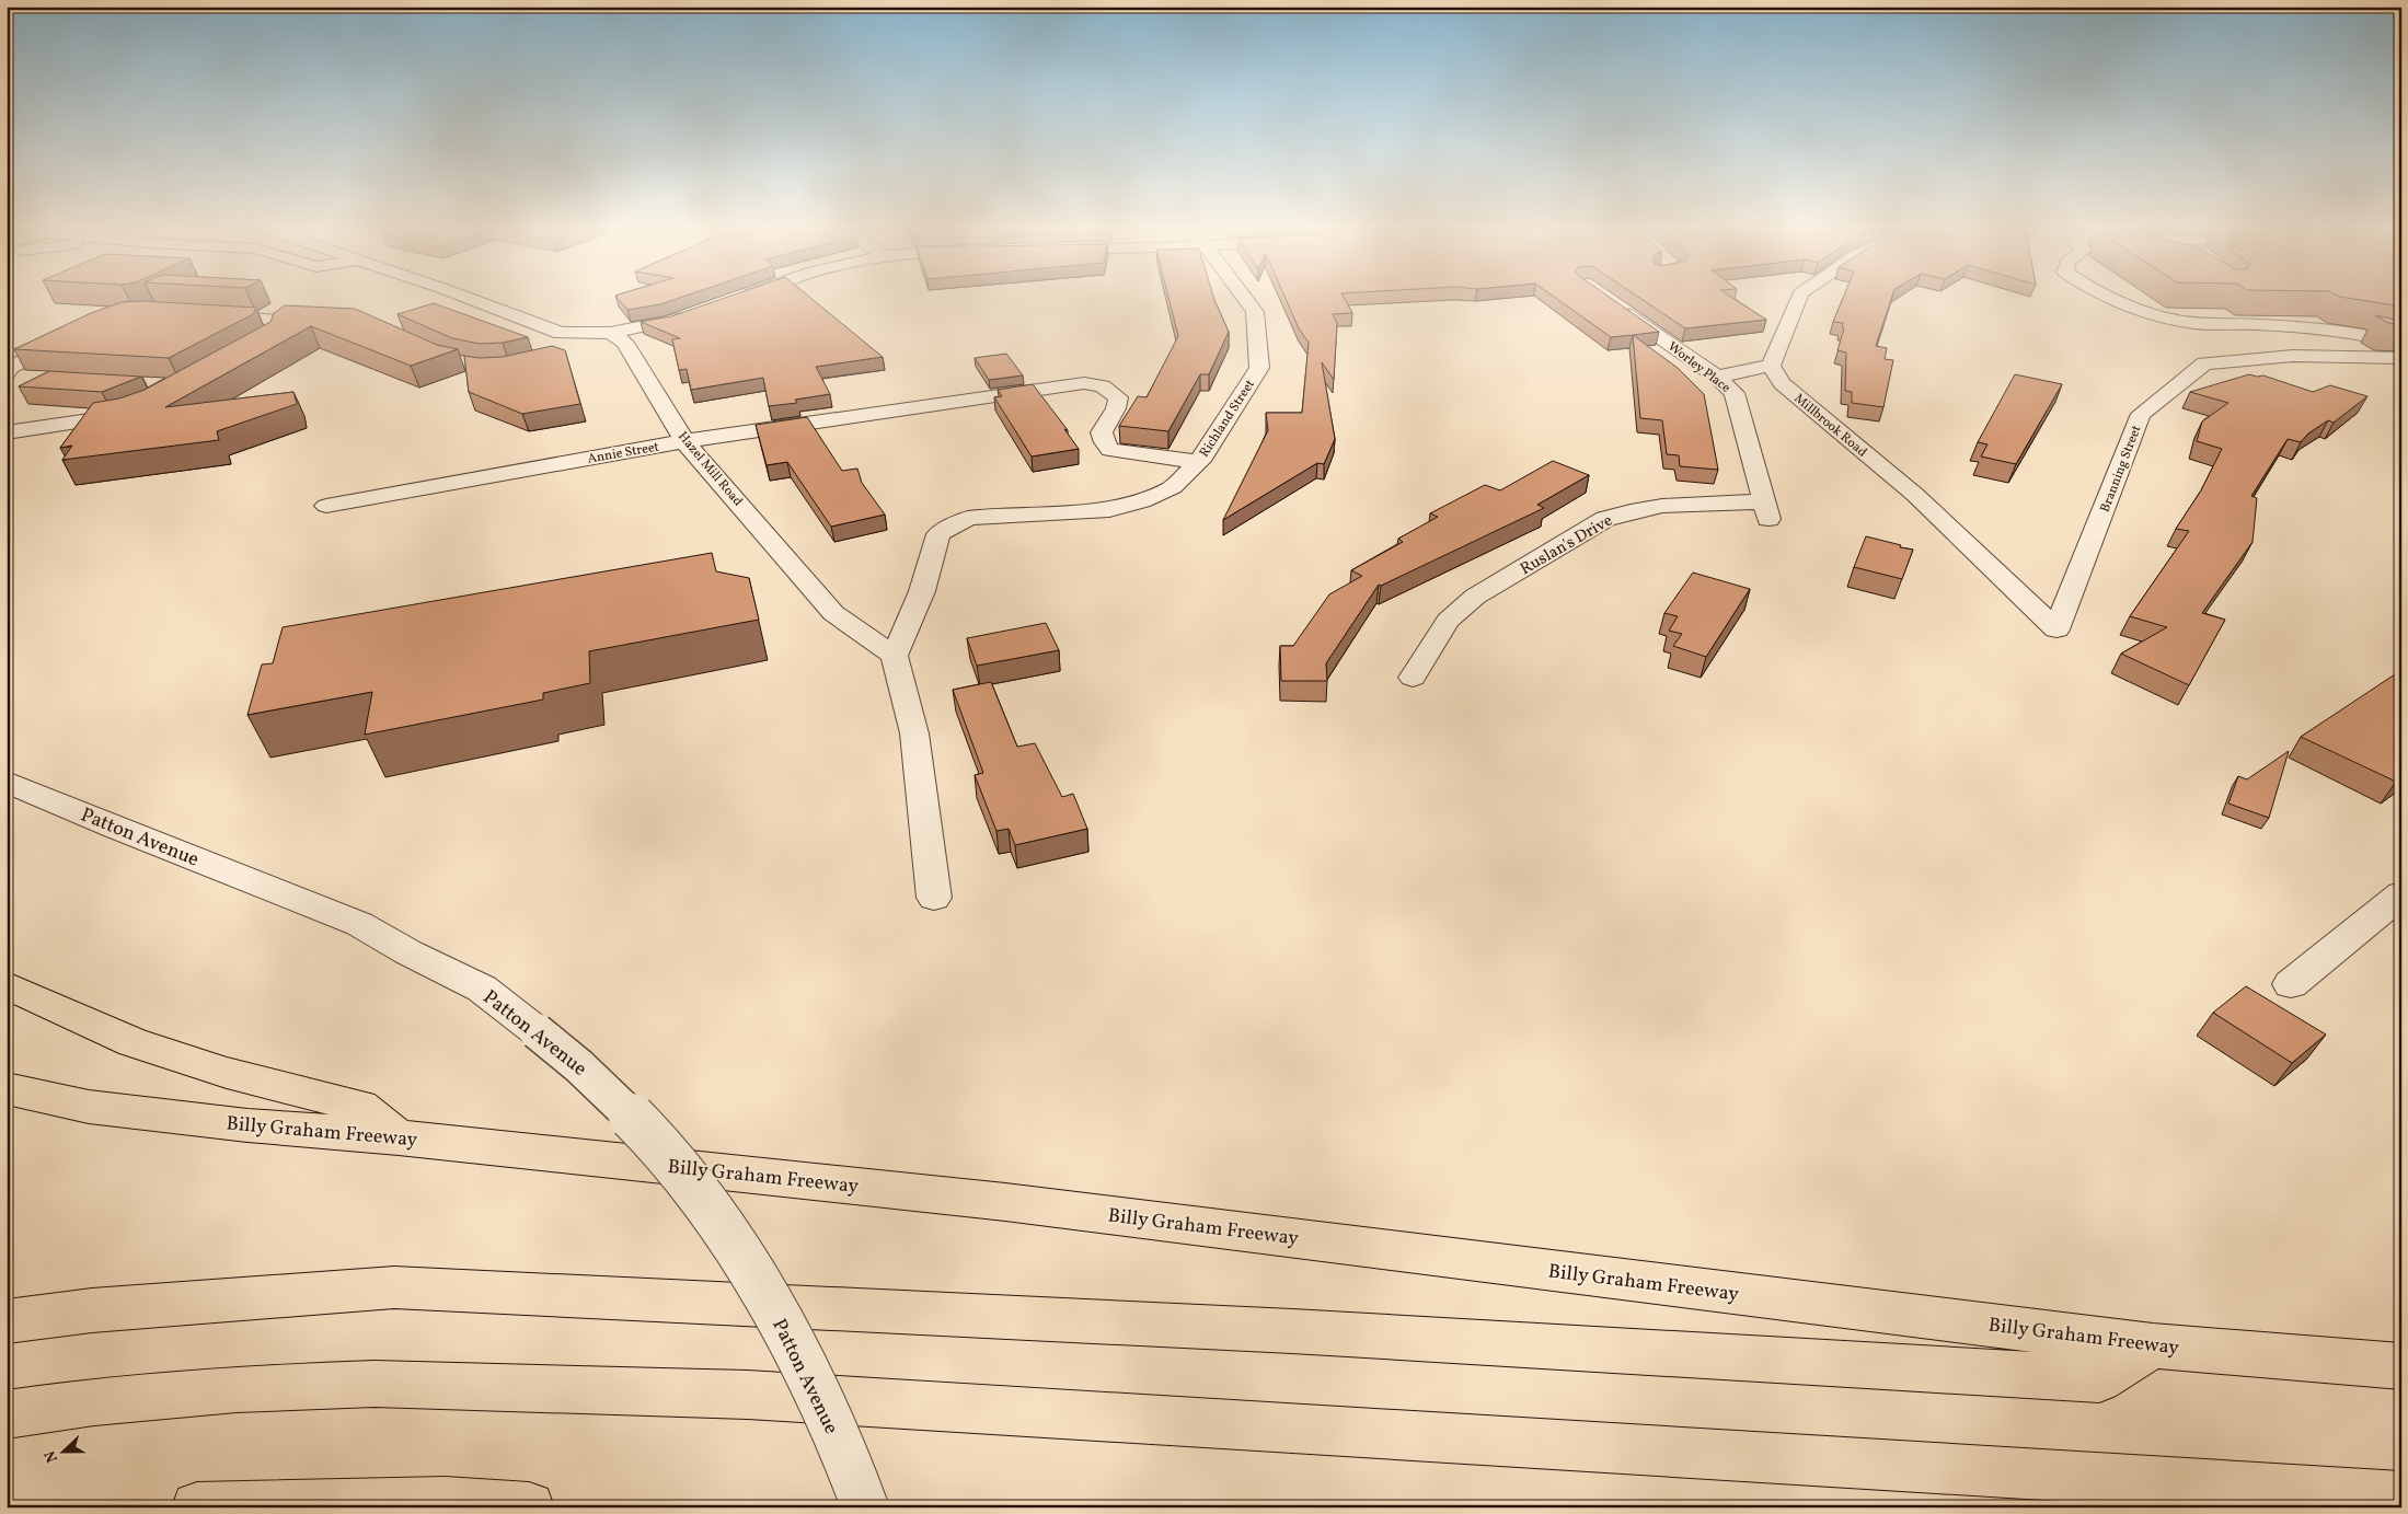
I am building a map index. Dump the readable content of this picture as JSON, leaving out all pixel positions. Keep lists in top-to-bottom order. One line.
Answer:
{"streets":{"highway":["Billy Graham Freeway"],"street":["Worley Place","Richland Street","Millbrook Road","Annie Street","Hazel Mill Road","Branning Street","Ruslan's Drive","Patton Avenue"]},"crossings":[["Worley Place","Ruslan's Drive"],["Richland Street","Annie Street"],["Richland Street","Hazel Mill Road"],["Millbrook Road","Branning Street"],["Annie Street","Hazel Mill Road"]],"north":"left"}
